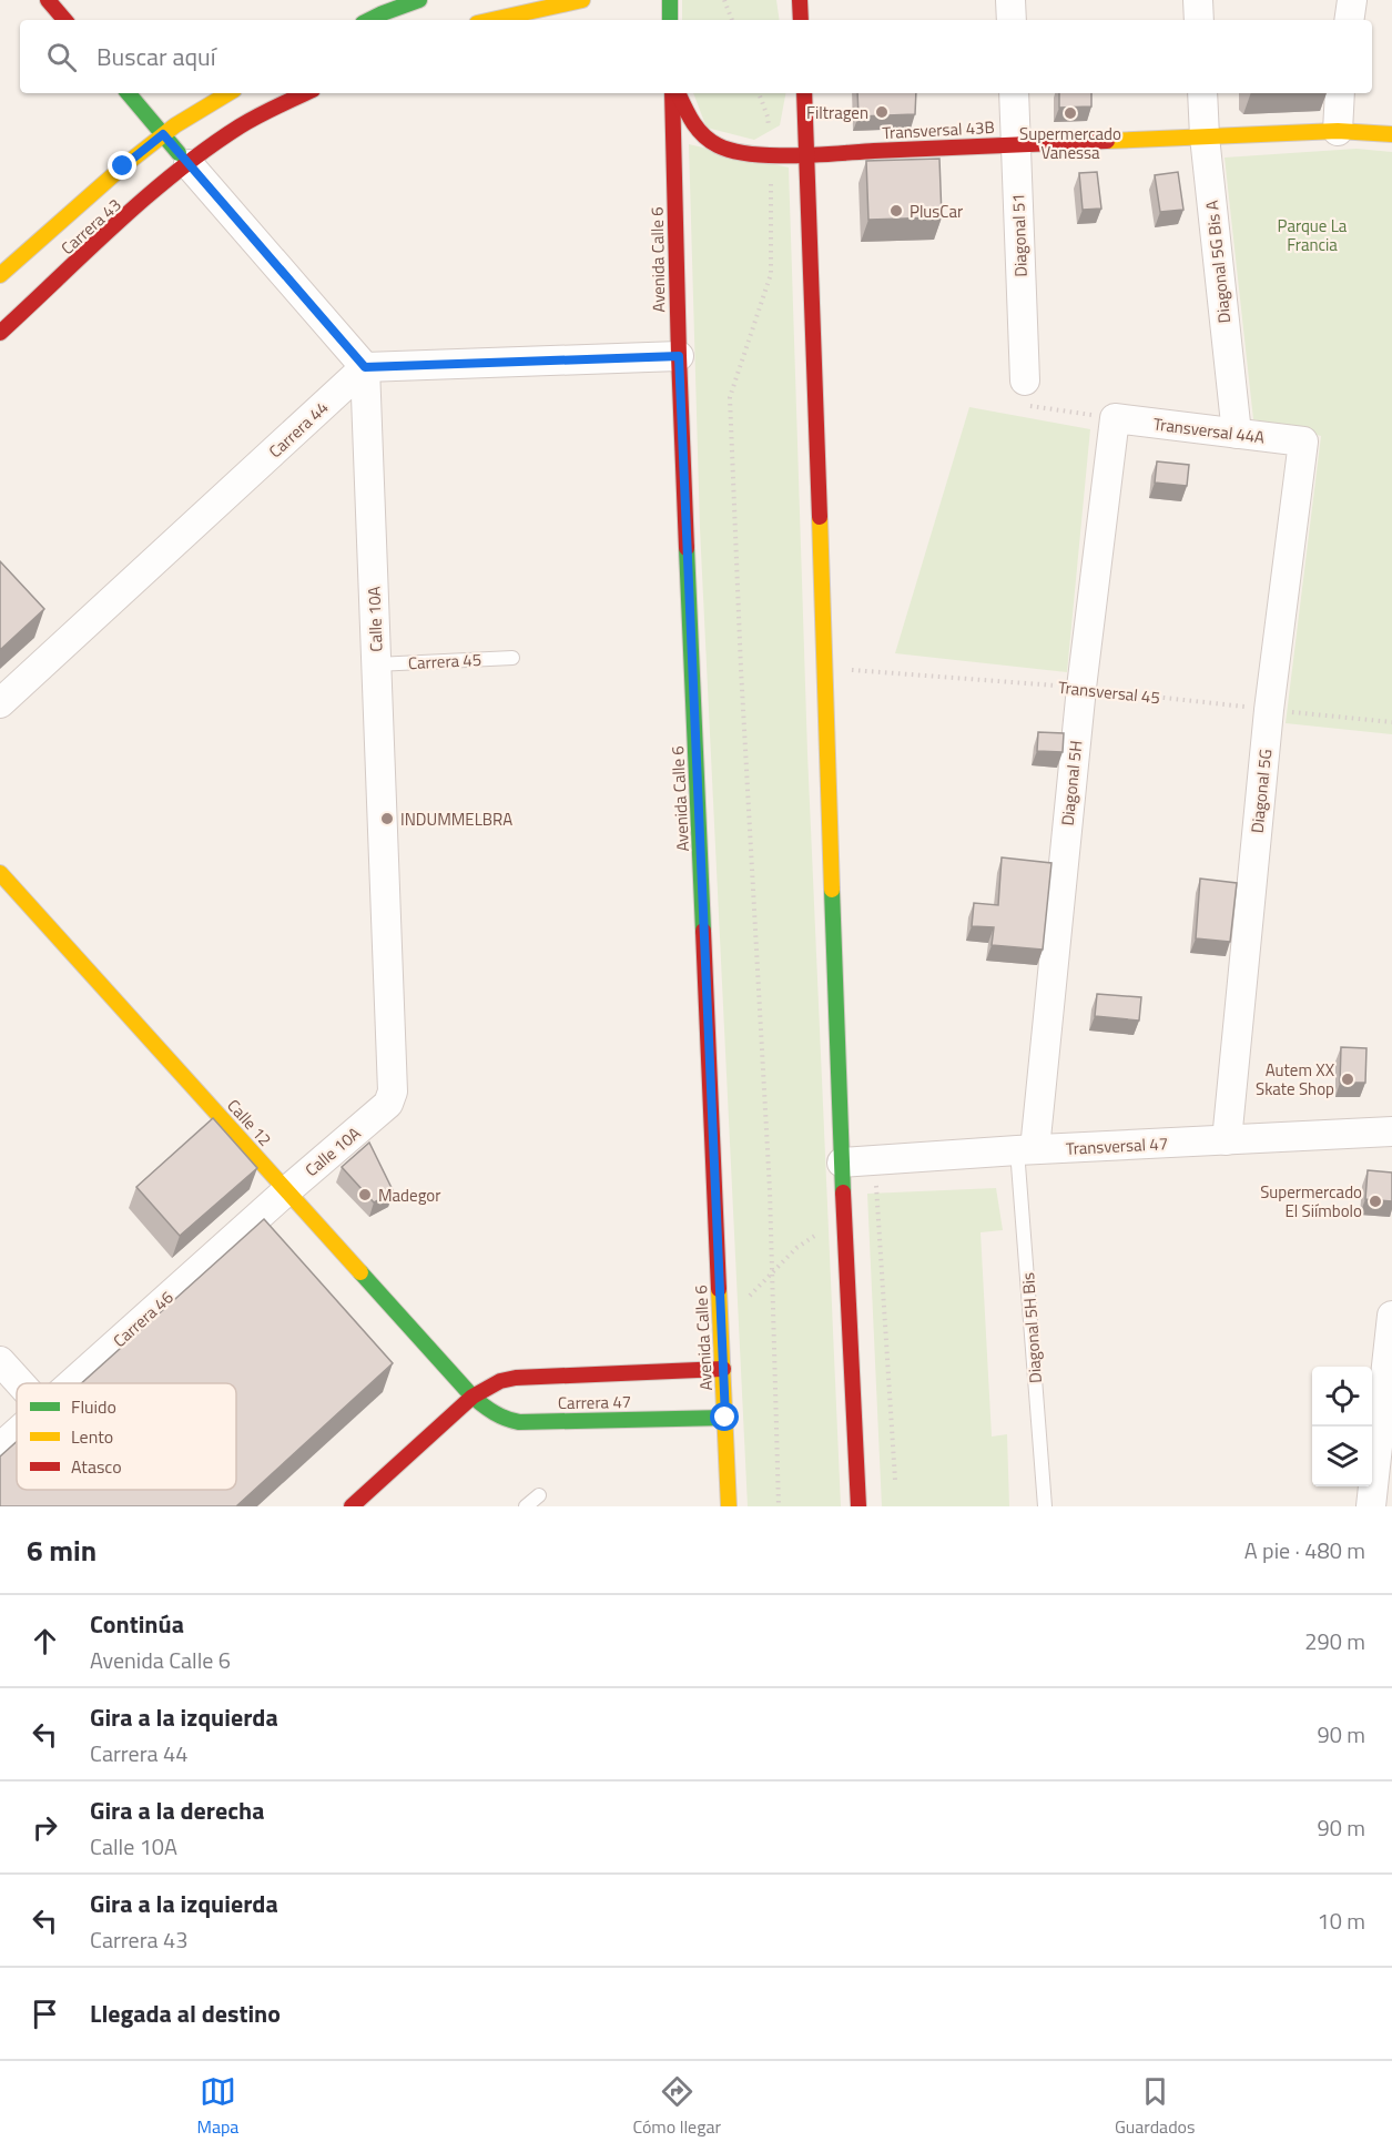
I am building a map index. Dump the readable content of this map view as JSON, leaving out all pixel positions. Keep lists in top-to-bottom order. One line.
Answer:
{"streets":{"street":["Transversal 43B","Carrera 43","Diagonal 51","Avenida Calle 6","Diagonal 5G Bis A","Carrera 44","Transversal 44A","Calle 10A","Diagonal 5H","Diagonal 5G","Calle 12","Transversal 47","Carrera 46","Carrera 47"],"lane":["Carrera 45","Diagonal 5H Bis"],"path":["Transversal 45"]},"crossings":[["Transversal 43B","Diagonal 51"],["Transversal 43B","Diagonal 5G Bis A"],["Avenida Calle 6","Carrera 47"],["Diagonal 5G Bis A","Transversal 44A"],["Carrera 44","Calle 10A"],["Transversal 44A","Diagonal 5H"],["Transversal 44A","Diagonal 5G"],["Calle 10A","Carrera 45"],["Calle 10A","Calle 12"],["Calle 10A","Carrera 46"],["Transversal 45","Diagonal 5H"],["Transversal 45","Diagonal 5G"],["Diagonal 5H","Transversal 47"],["Diagonal 5H","Diagonal 5H Bis"],["Diagonal 5G","Transversal 47"],["Calle 12","Carrera 46"],["Calle 12","Carrera 47"],["Transversal 47","Diagonal 5H Bis"]],"parks":["Parque La Francia"],"places":["Filtragen","Supermercado Vanessa","PlusCar","INDUMMELBRA","Autem XX Skate Shop","Madegor","Supermercado El Siímbolo"],"legend":["Fluido","Lento","Atasco"],"page":{"search":"Buscar aquí","heading":["6 min","A pie · 480 m"],"list":[["Continúa","Avenida Calle 6","290 m"],["Gira a la izquierda","Carrera 44","90 m"],["Gira a la derecha","Calle 10A","90 m"],["Gira a la izquierda","Carrera 43","10 m"],"Llegada al destino"],"nav":["Mapa","Cómo llegar","Guardados"]}}
